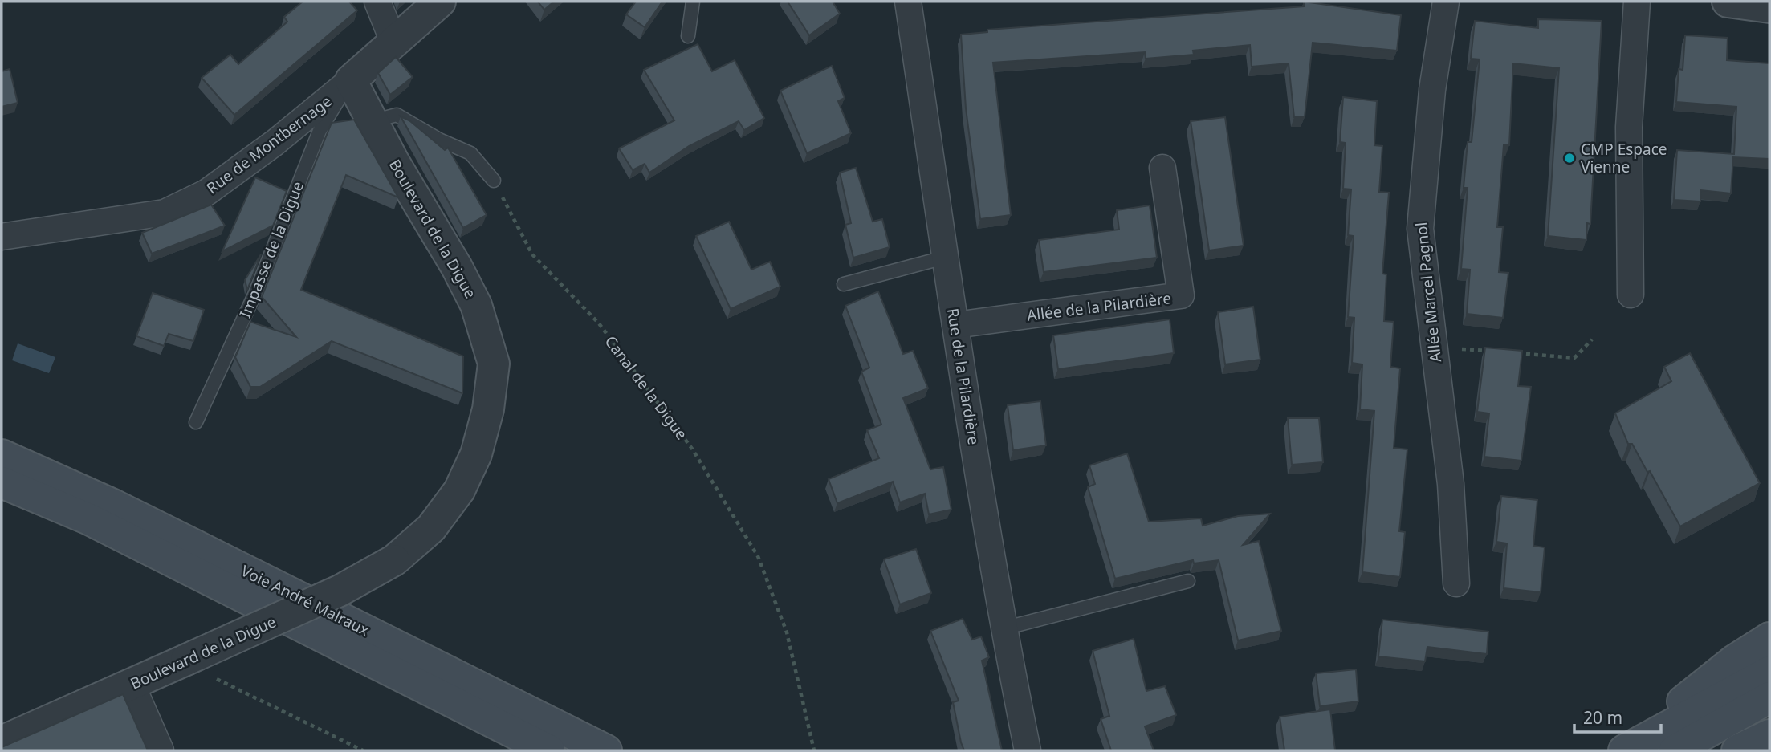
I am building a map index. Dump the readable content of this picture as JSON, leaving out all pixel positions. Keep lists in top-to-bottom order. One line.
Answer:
{"streets":{"main road":["Voie André Malraux"],"street":["Rue de Montbernage","Boulevard de la Digue","Allée Marcel Pagnol","Allée de la Pilardière","Rue de la Pilardière"],"lane":["Impasse de la Digue"],"path":["Canal de la Digue"]},"crossings":[["Rue de Montbernage","Boulevard de la Digue"],["Rue de Montbernage","Impasse de la Digue"],["Boulevard de la Digue","Impasse de la Digue"],["Allée de la Pilardière","Rue de la Pilardière"]],"places":["CMP Espace Vienne"],"scale_bar":"20 m"}
